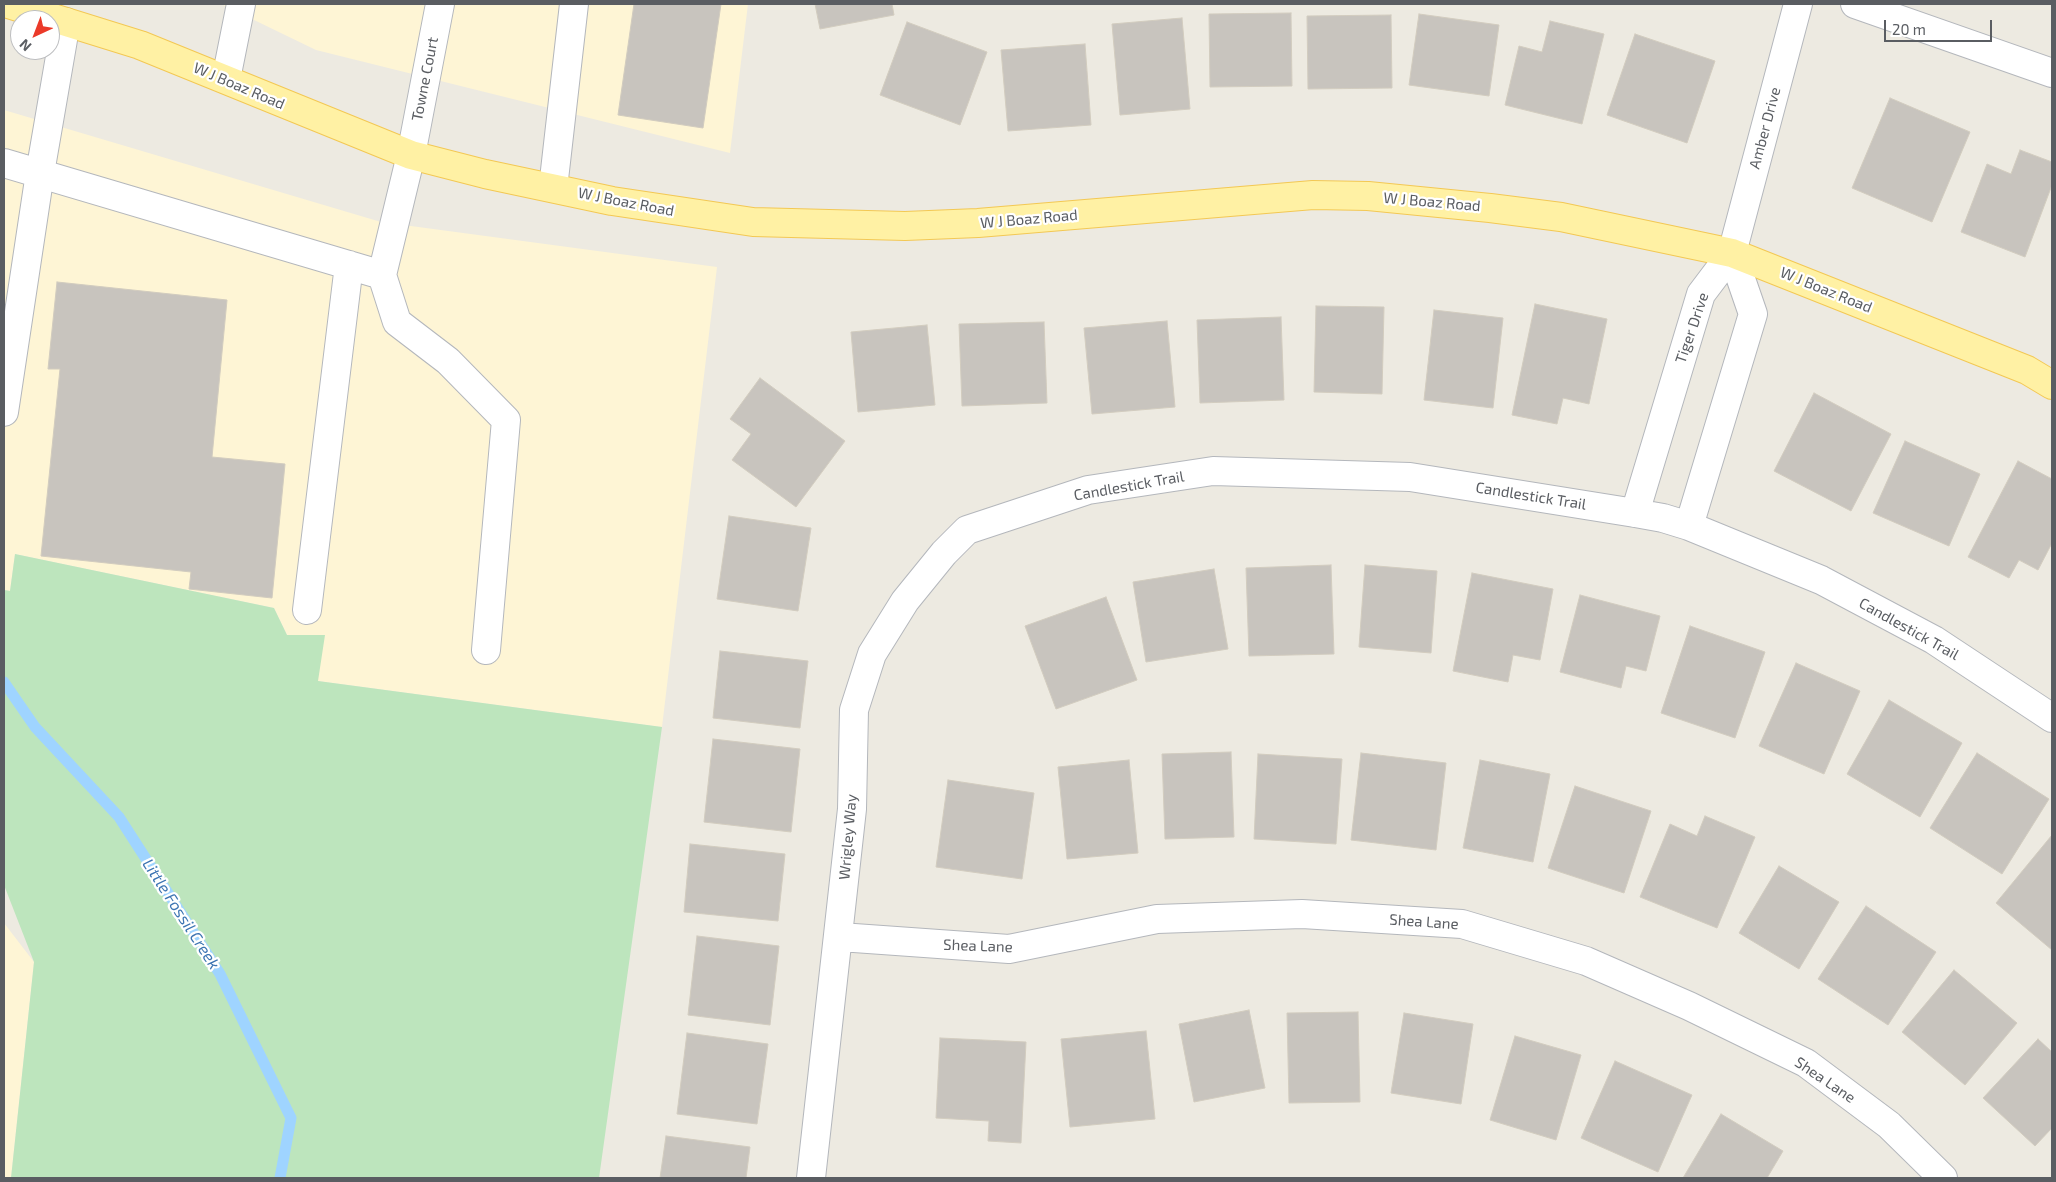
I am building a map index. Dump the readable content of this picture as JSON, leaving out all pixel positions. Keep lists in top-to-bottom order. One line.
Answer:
{"streets":{"main road":["W J Boaz Road"],"street":["Towne Court","Amber Drive","Tiger Drive","Candlestick Trail","Wrigley Way","Shea Lane"]},"crossings":[["Towne Court","W J Boaz Road"],["W J Boaz Road","Amber Drive"],["W J Boaz Road","Tiger Drive"],["Amber Drive","Tiger Drive"],["Tiger Drive","Candlestick Trail"],["Candlestick Trail","Wrigley Way"],["Wrigley Way","Shea Lane"]],"water":["Little Fossil Creek"],"scale_bar":"20 m","north":"bottom left"}
